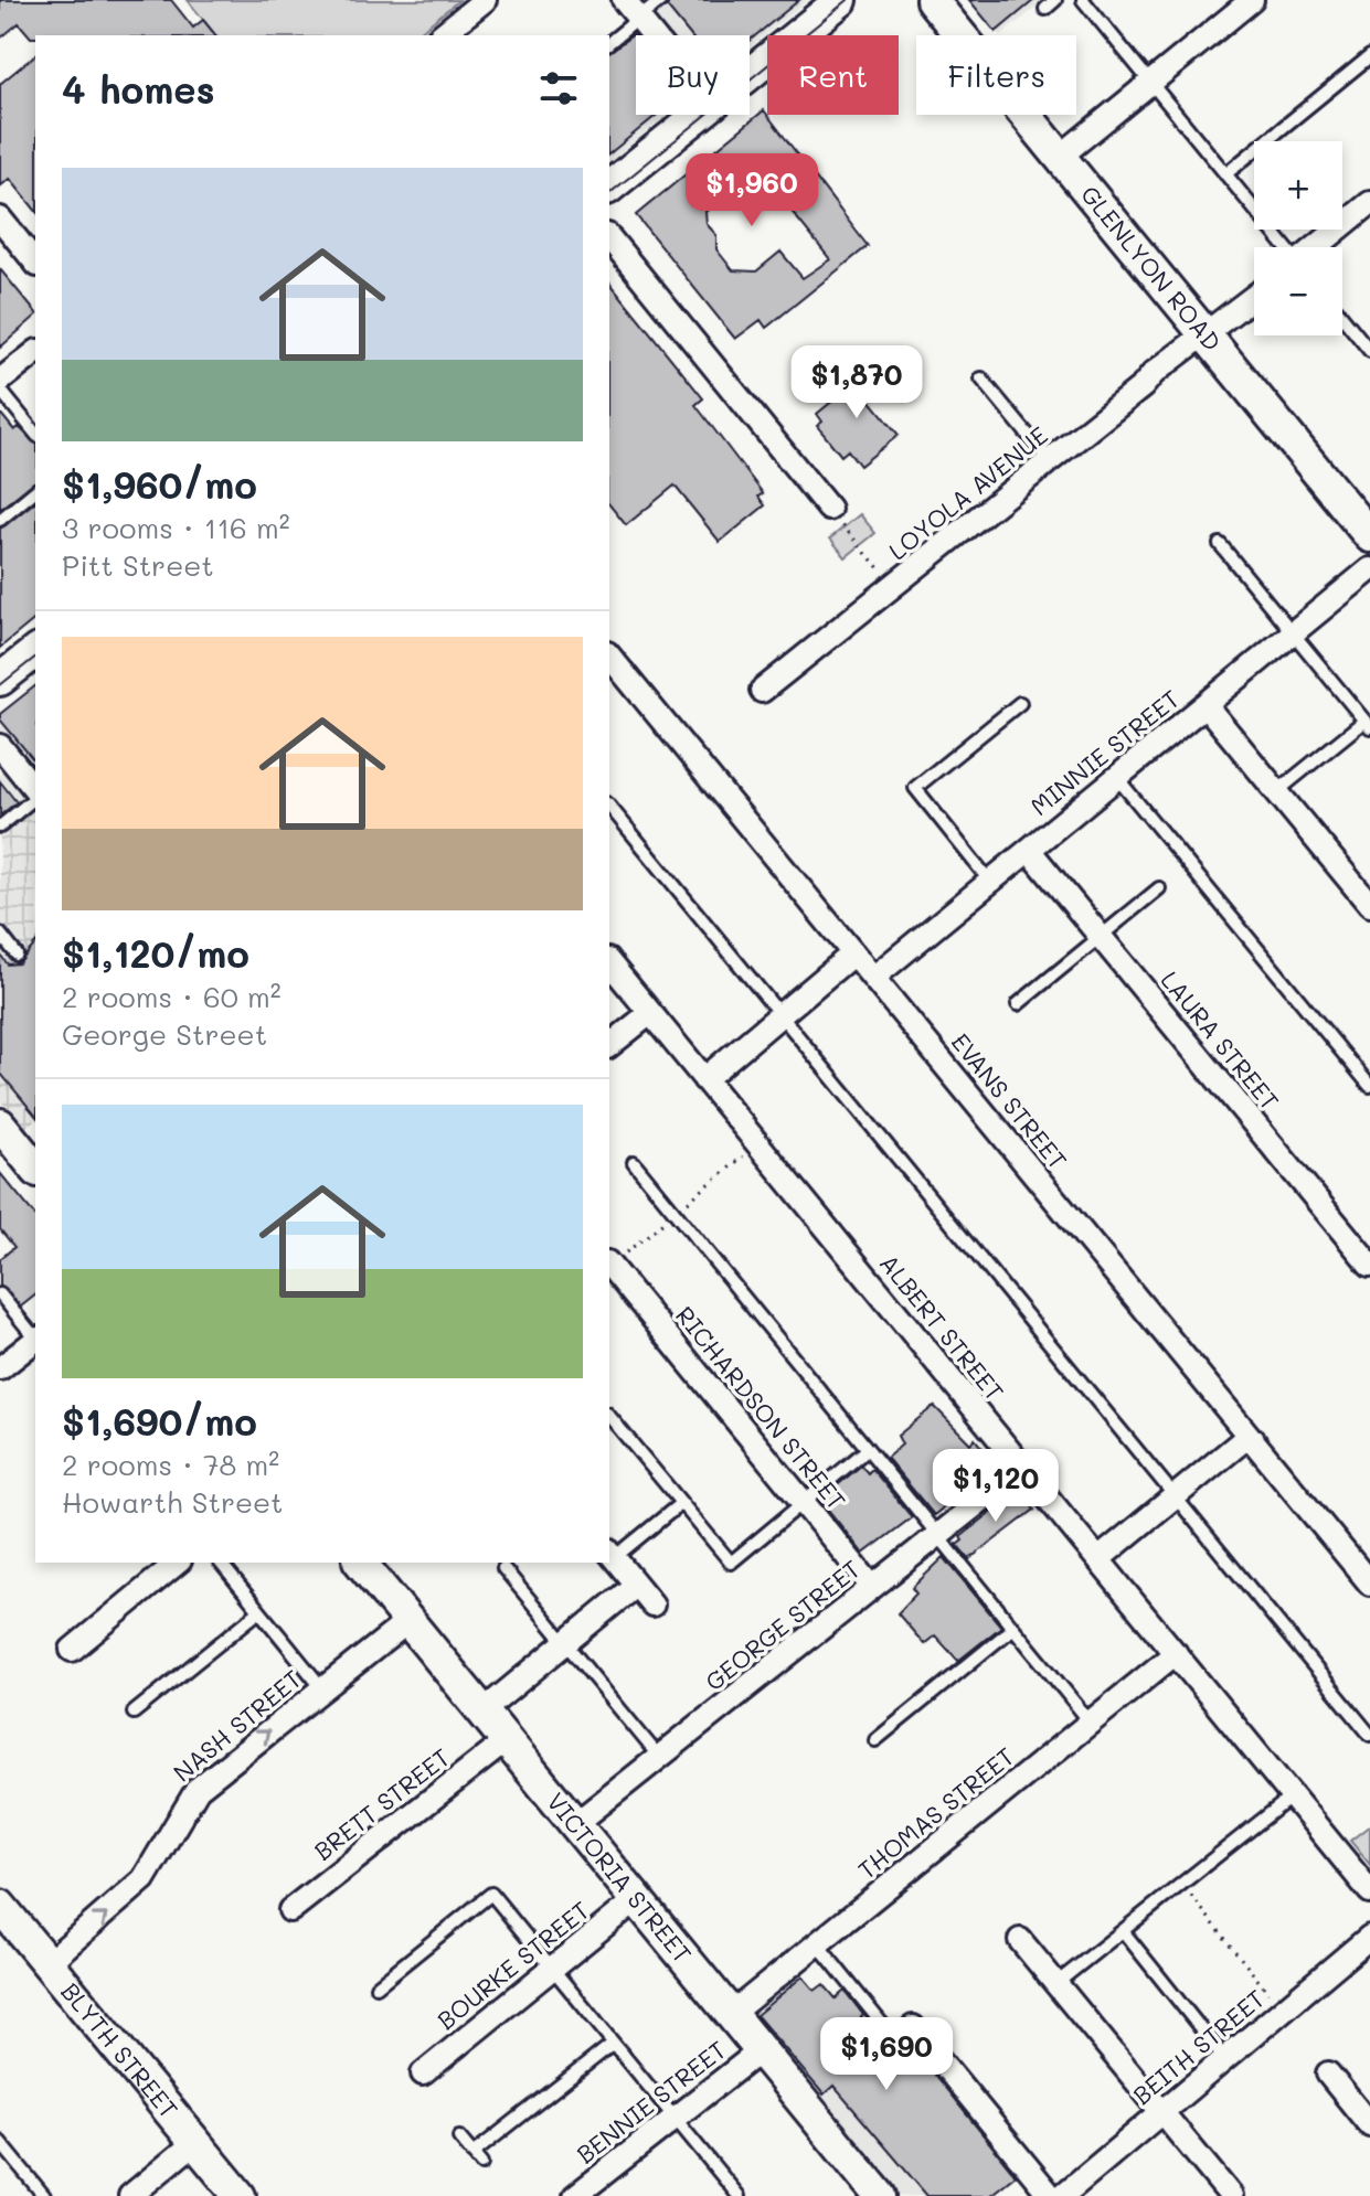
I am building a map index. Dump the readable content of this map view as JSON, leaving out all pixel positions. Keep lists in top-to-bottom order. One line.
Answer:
{"streets":{"street":["GLENLYON ROAD","LOYOLA AVENUE","MINNIE STREET","LAURA STREET","EVANS STREET","ALBERT STREET","RICHARDSON STREET","GEORGE STREET","NASH STREET","BRETT STREET","THOMAS STREET","VICTORIA STREET","BOURKE STREET","BEITH STREET","BLYTH STREET","BENNIE STREET"]},"crossings":[["GLENLYON ROAD","LOYOLA AVENUE"],["MINNIE STREET","LAURA STREET"],["MINNIE STREET","EVANS STREET"],["ALBERT STREET","GEORGE STREET"],["ALBERT STREET","THOMAS STREET"],["RICHARDSON STREET","GEORGE STREET"],["GEORGE STREET","VICTORIA STREET"],["NASH STREET","VICTORIA STREET"],["NASH STREET","BLYTH STREET"],["BRETT STREET","VICTORIA STREET"],["THOMAS STREET","VICTORIA STREET"],["VICTORIA STREET","BOURKE STREET"],["VICTORIA STREET","BENNIE STREET"]],"page":{"chip":["Buy","Rent","Filters"],"heading":"4 homes","map_buttons":["+","−"],"list":[{"name":"$1,960/mo","note":"3 rooms · 116 m² · Pitt Street"},{"name":"$1,120/mo","note":"2 rooms · 60 m² · George Street"},{"name":"$1,690/mo","note":"2 rooms · 78 m² · Howarth Street"}],"price":["$1,960","$1,870","$1,120","$1,690"]}}
